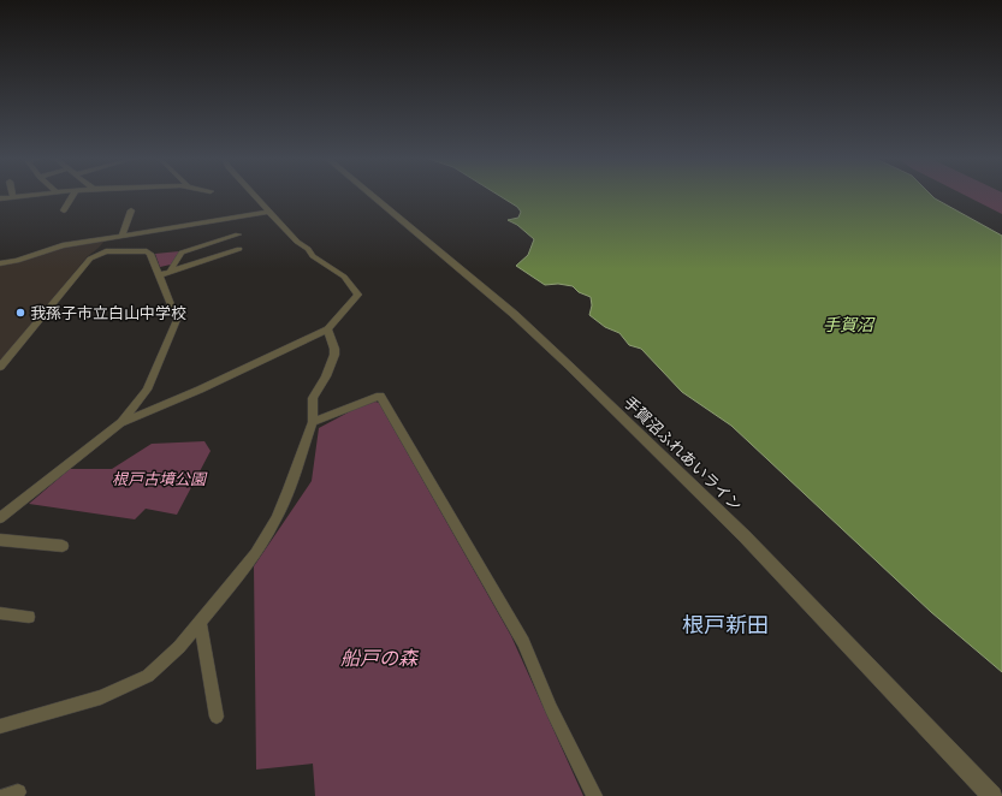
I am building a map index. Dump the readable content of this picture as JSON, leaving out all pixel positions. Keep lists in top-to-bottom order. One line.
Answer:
{"streets":{"street":["手賀沼ふれあいライン"]},"districts":["根戸新田"],"water":["手賀沼"],"parks":["根戸古墳公園","船戸の森"],"places":["我孫子市立白山中学校"]}
